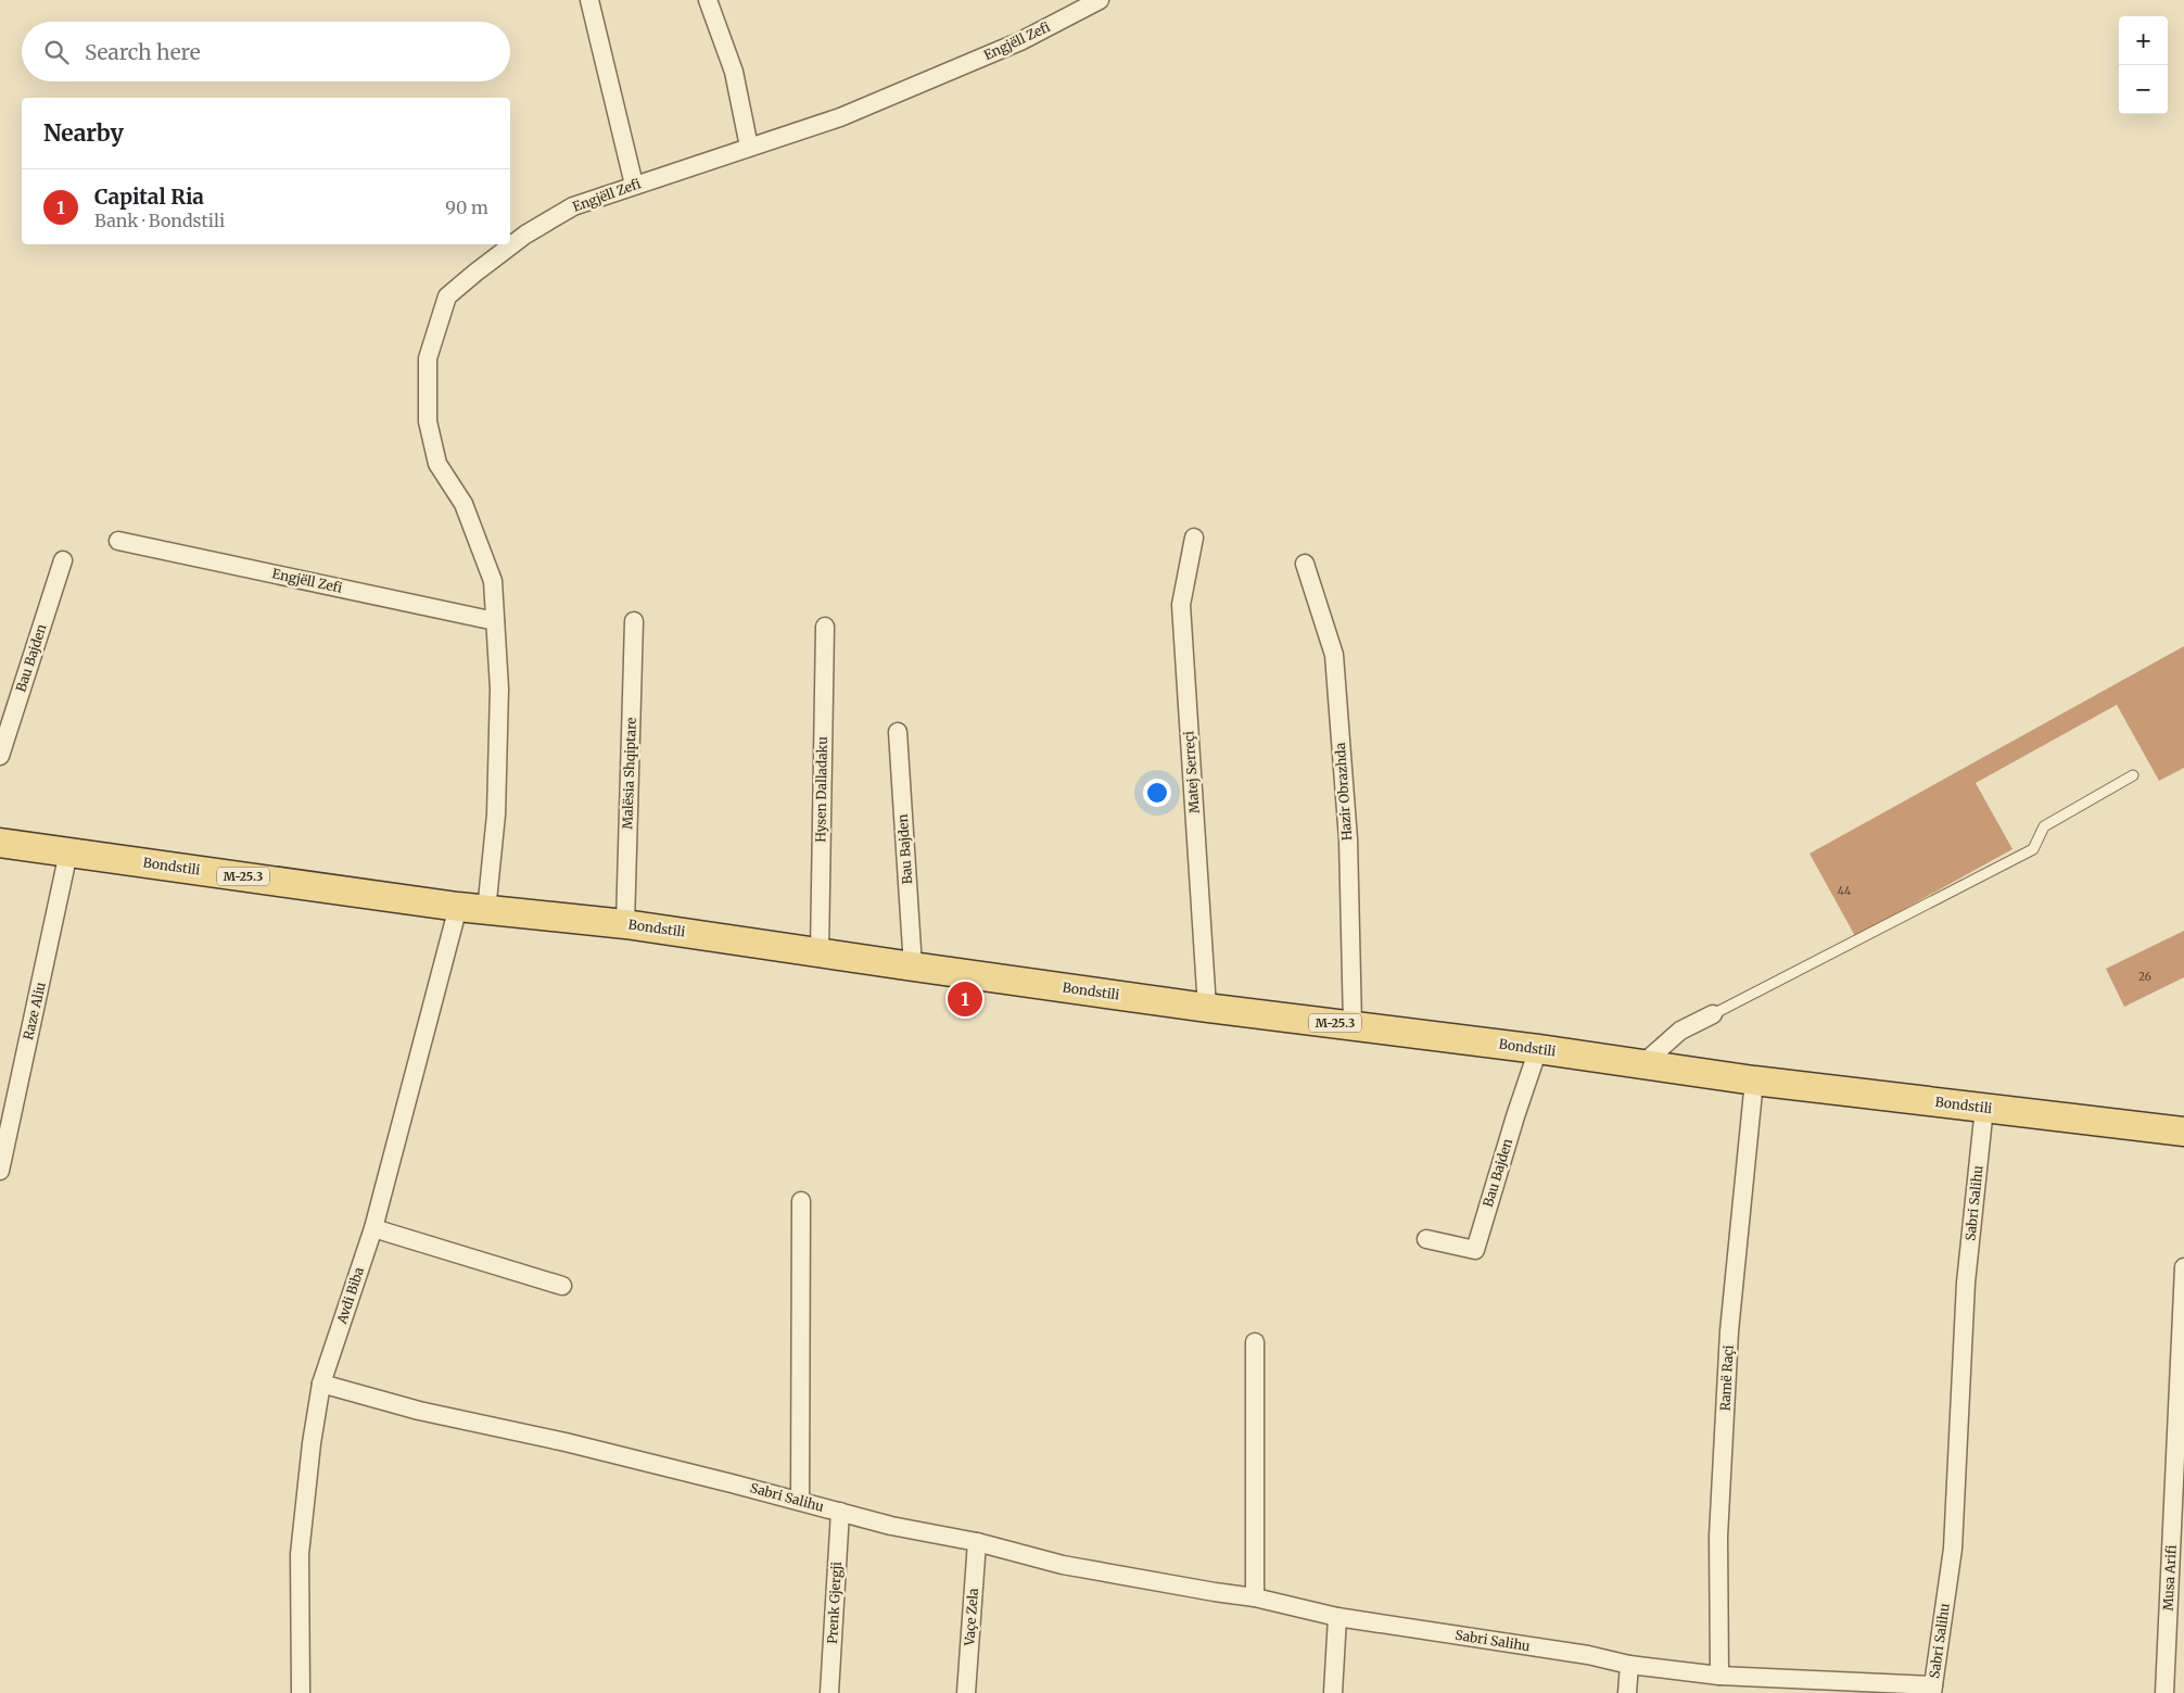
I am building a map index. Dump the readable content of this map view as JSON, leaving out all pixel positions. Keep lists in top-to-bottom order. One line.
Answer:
{"streets":{"main road":["Bondstili","M-25.3"],"street":["Engjëll Zefi","Bau Bajden","Matej Serreçi","Malësia Shqiptare","Hysen Dalladaku","Hazir Obrazhda","Raze Aliu","Sabri Salihu","Avdi Biba","Ramë Raçi","Musa Arifi","Prenk Gjergji","Vaçe Zela"]},"crossings":[["Engjëll Zefi","Bondstili"],["Bau Bajden","Bondstili"],["Matej Serreçi","Bondstili"],["Malësia Shqiptare","Bondstili"],["Hysen Dalladaku","Bondstili"],["Hazir Obrazhda","Bondstili"],["Bondstili","Raze Aliu"],["Bondstili","Sabri Salihu"],["Bondstili","Avdi Biba"],["Bondstili","Ramë Raçi"],["Sabri Salihu","Avdi Biba"],["Sabri Salihu","Ramë Raçi"],["Sabri Salihu","Prenk Gjergji"],["Sabri Salihu","Vaçe Zela"]],"house_numbers":["44","26"],"page":{"map_buttons":["+","−"],"search":"Search here","heading":"Nearby","list":[{"mark":"1","name":"Capital Ria","note":"Bank · Bondstili","value":"90 m"}],"pins":"1"}}
